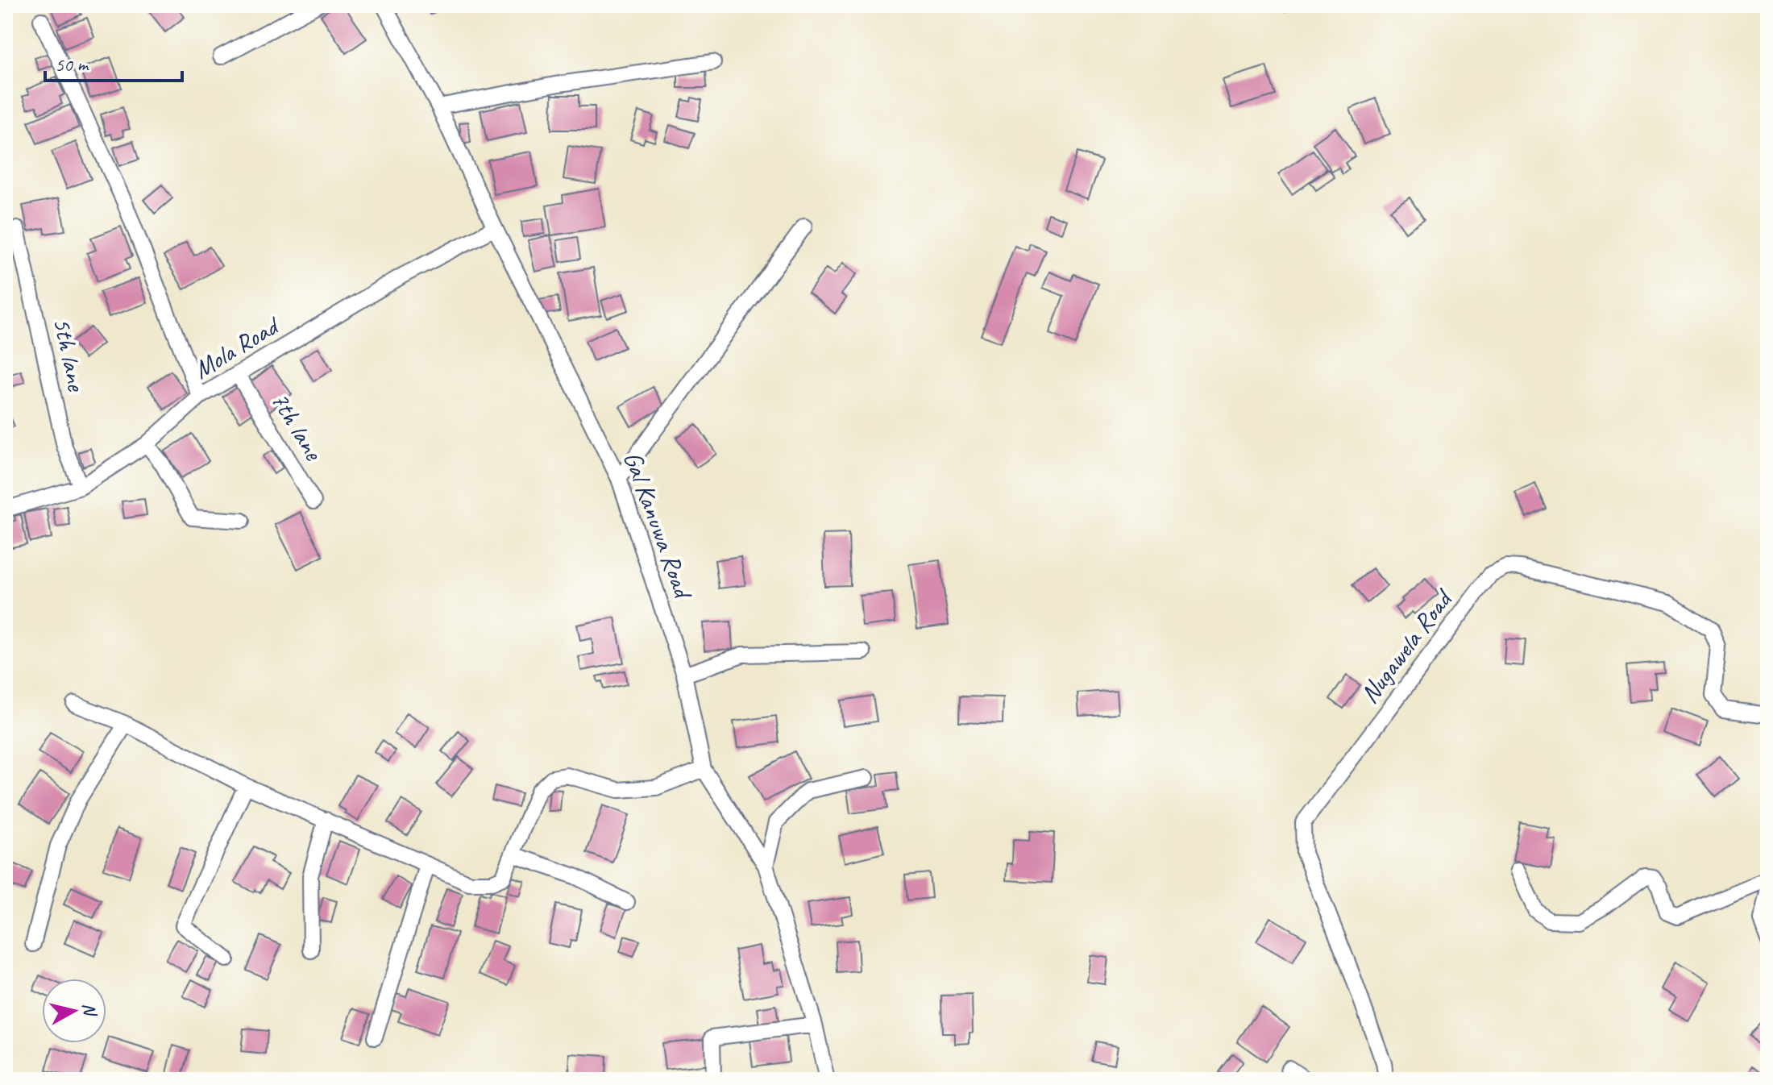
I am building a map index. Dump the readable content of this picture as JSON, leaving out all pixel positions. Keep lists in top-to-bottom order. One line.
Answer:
{"streets":{"street":["Mola Road","5th lane","7th lane","Gal Kanuwa Road","Nugawela Road"]},"crossings":[["Mola Road","5th lane"],["Mola Road","7th lane"],["Mola Road","Gal Kanuwa Road"]],"scale_bar":"50 m","north":"right"}
